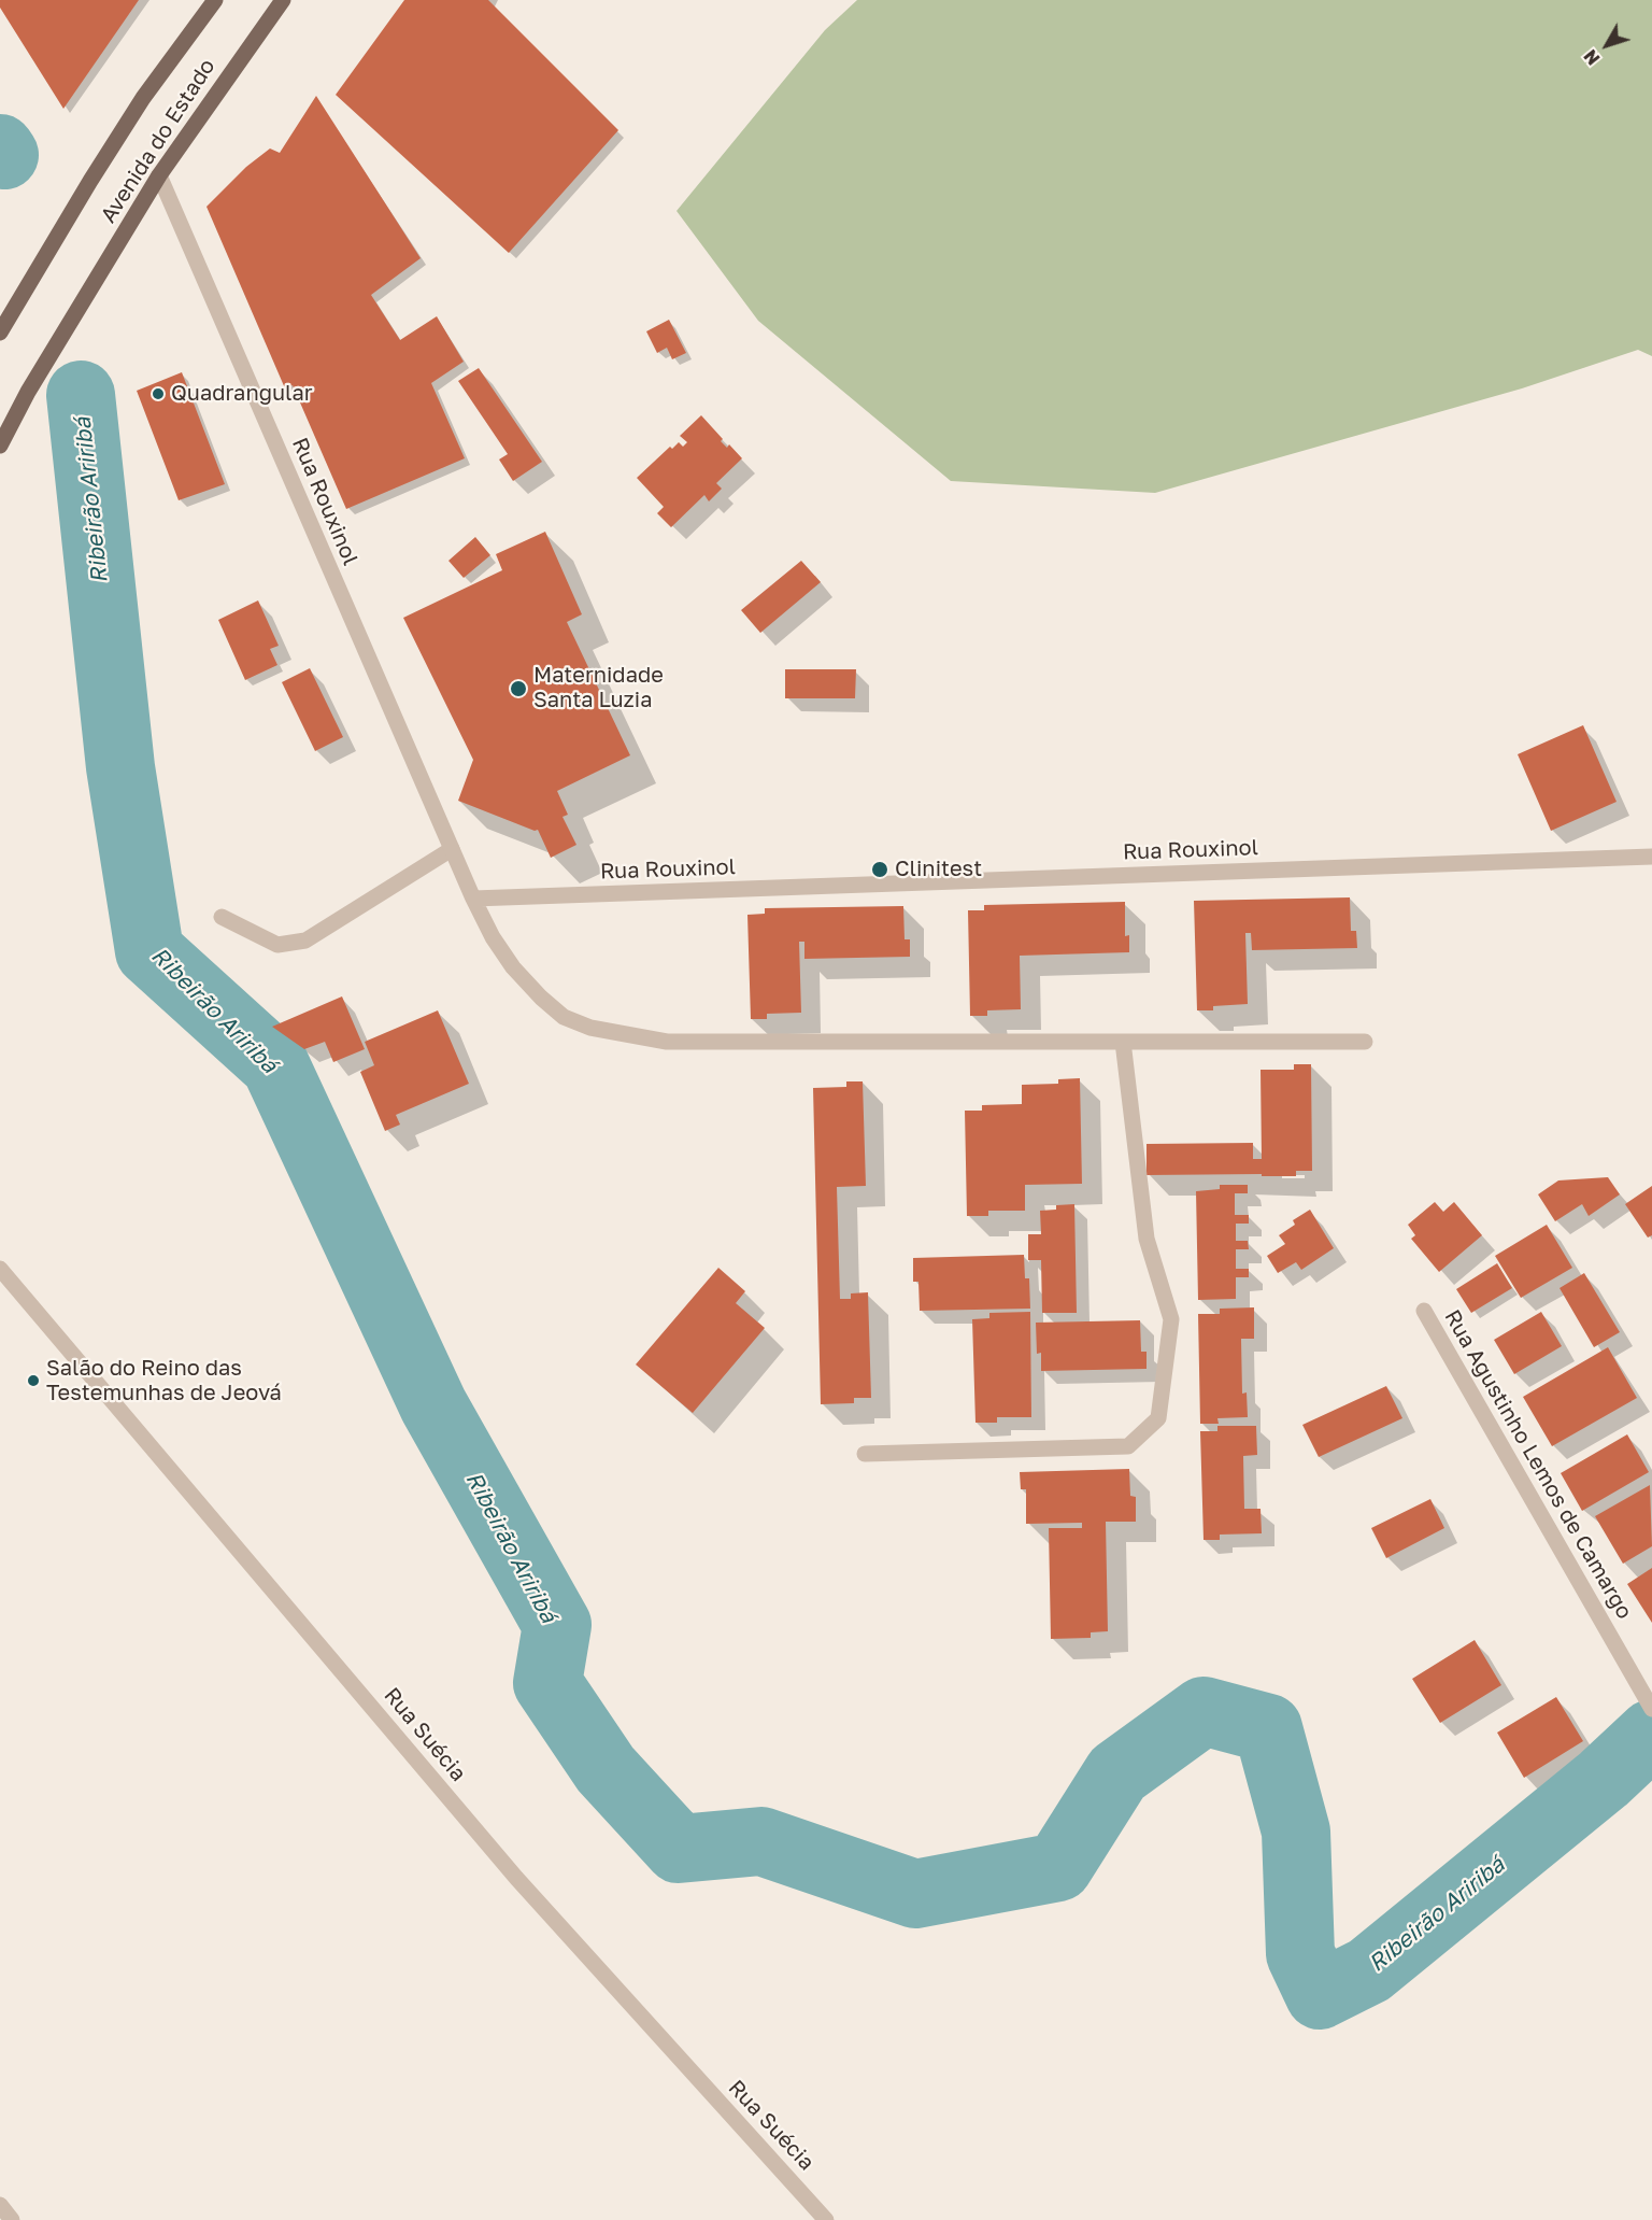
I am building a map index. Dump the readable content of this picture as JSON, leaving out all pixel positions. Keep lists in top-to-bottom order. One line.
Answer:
{"streets":{"main road":["Avenida do Estado"],"street":["Rua Rouxinol","Rua Agustinho Lemos de Camargo","Rua Suécia"]},"crossings":[["Avenida do Estado","Rua Rouxinol"]],"water":["Ribeirão Ariribá"],"places":["Quadrangular","Maternidade Santa Luzia","Clinitest","Salão do Reino das Testemunhas de Jeová"],"north":"bottom left"}
